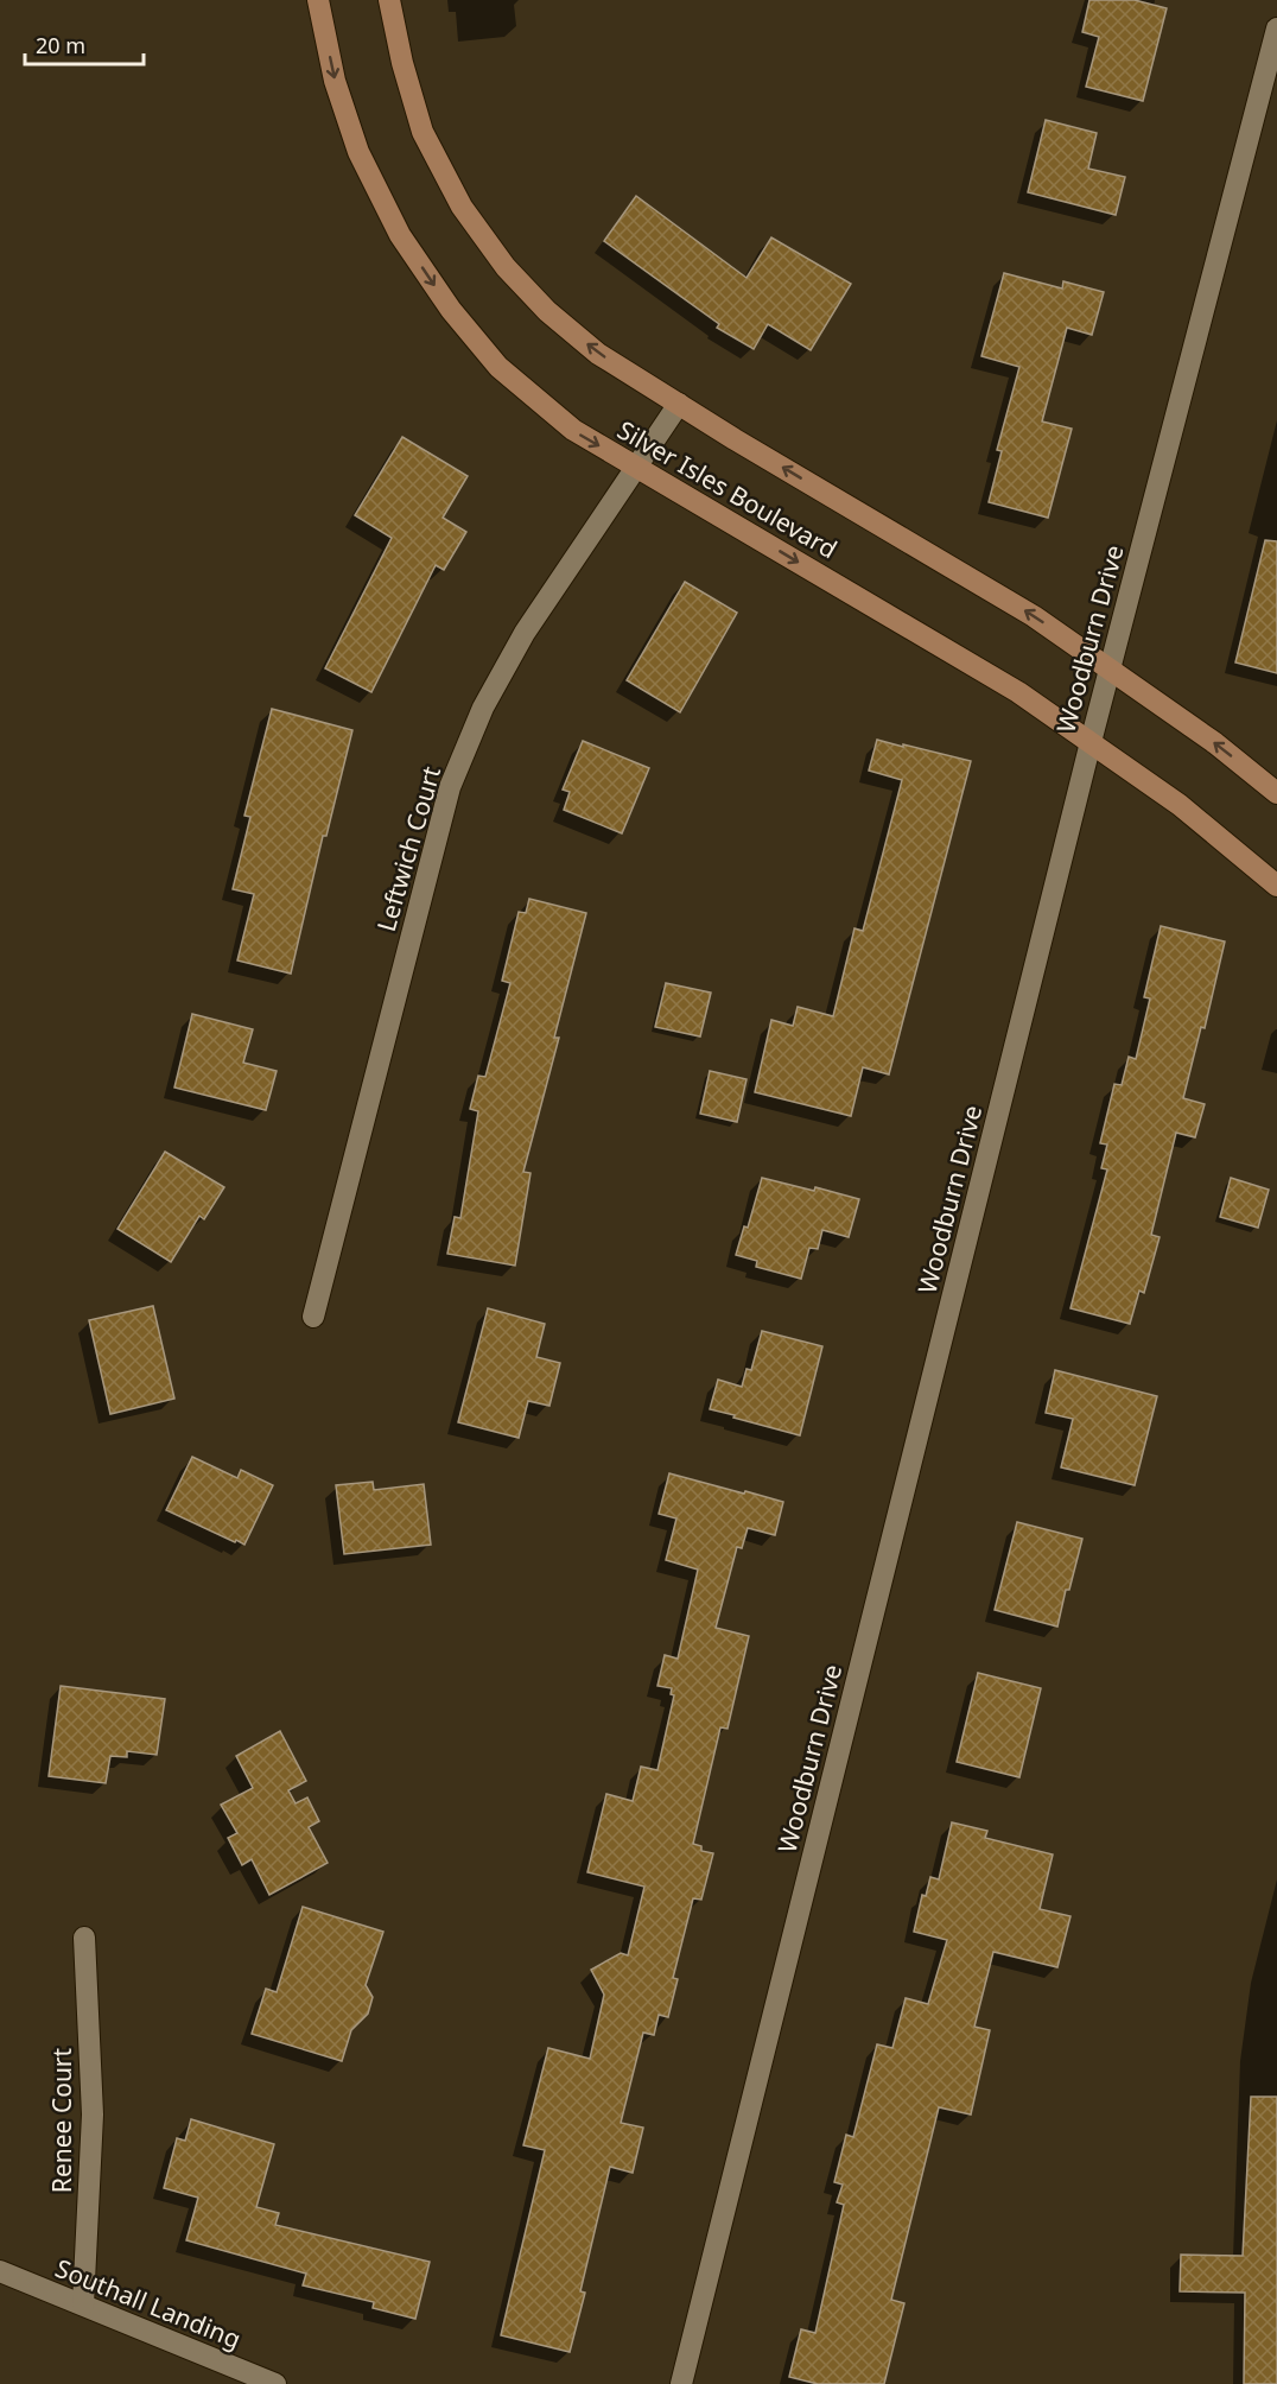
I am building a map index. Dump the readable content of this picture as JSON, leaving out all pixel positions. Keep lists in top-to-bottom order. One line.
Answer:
{"streets":{"street":["Silver Isles Boulevard","Woodburn Drive","Leftwich Court","Renee Court","Southall Landing"]},"crossings":[["Silver Isles Boulevard","Woodburn Drive"],["Silver Isles Boulevard","Leftwich Court"],["Renee Court","Southall Landing"]],"scale_bar":"20 m"}
